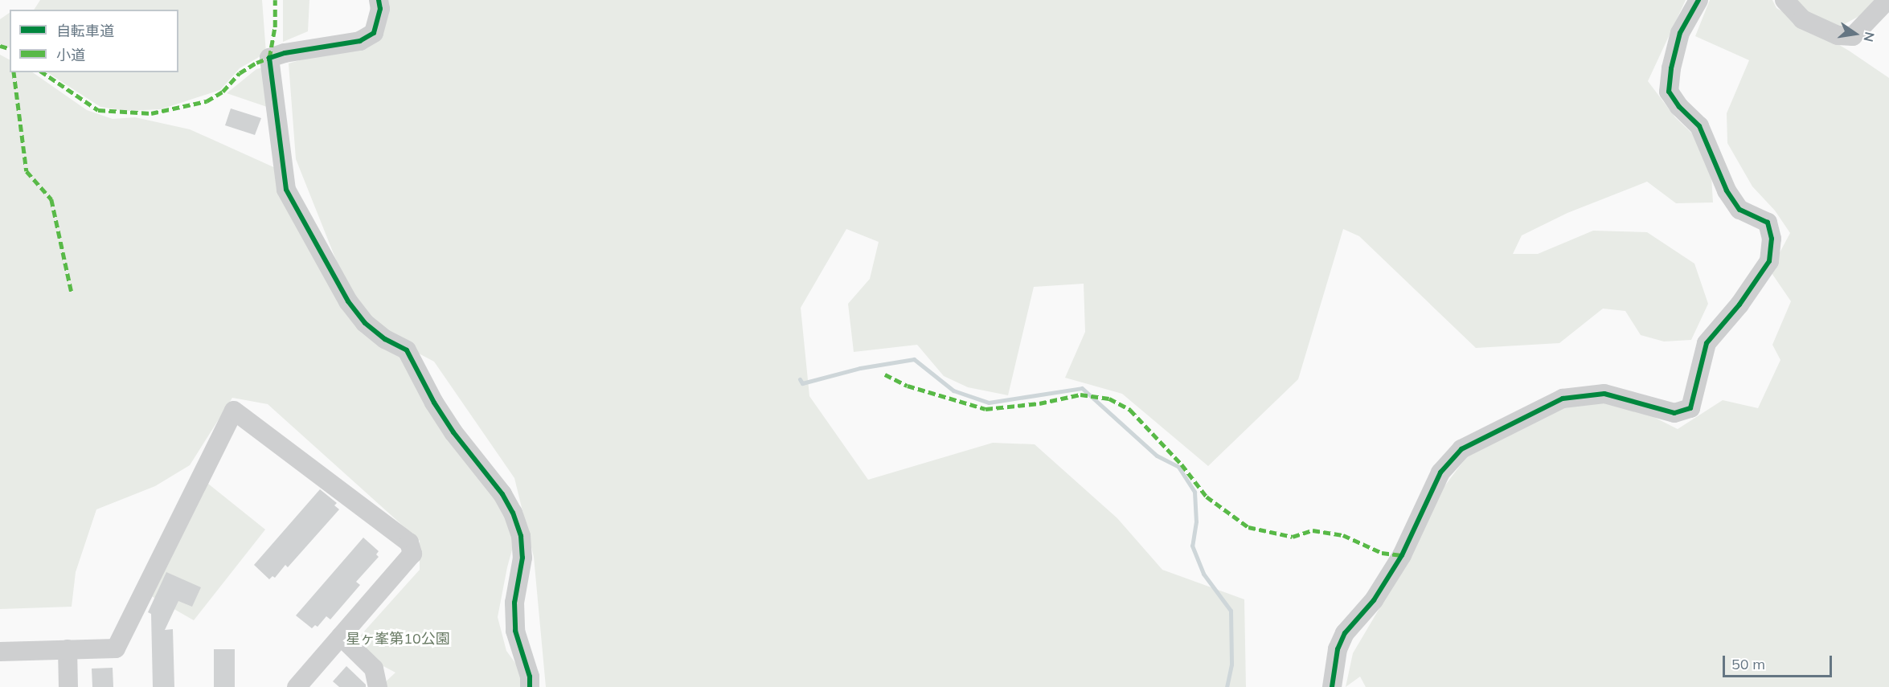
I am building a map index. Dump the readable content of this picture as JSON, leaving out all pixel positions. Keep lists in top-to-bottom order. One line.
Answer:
{"parks":["星ヶ峯第10公園"],"legend":["自転車道","小道"],"scale_bar":"50 m","north":"right"}
